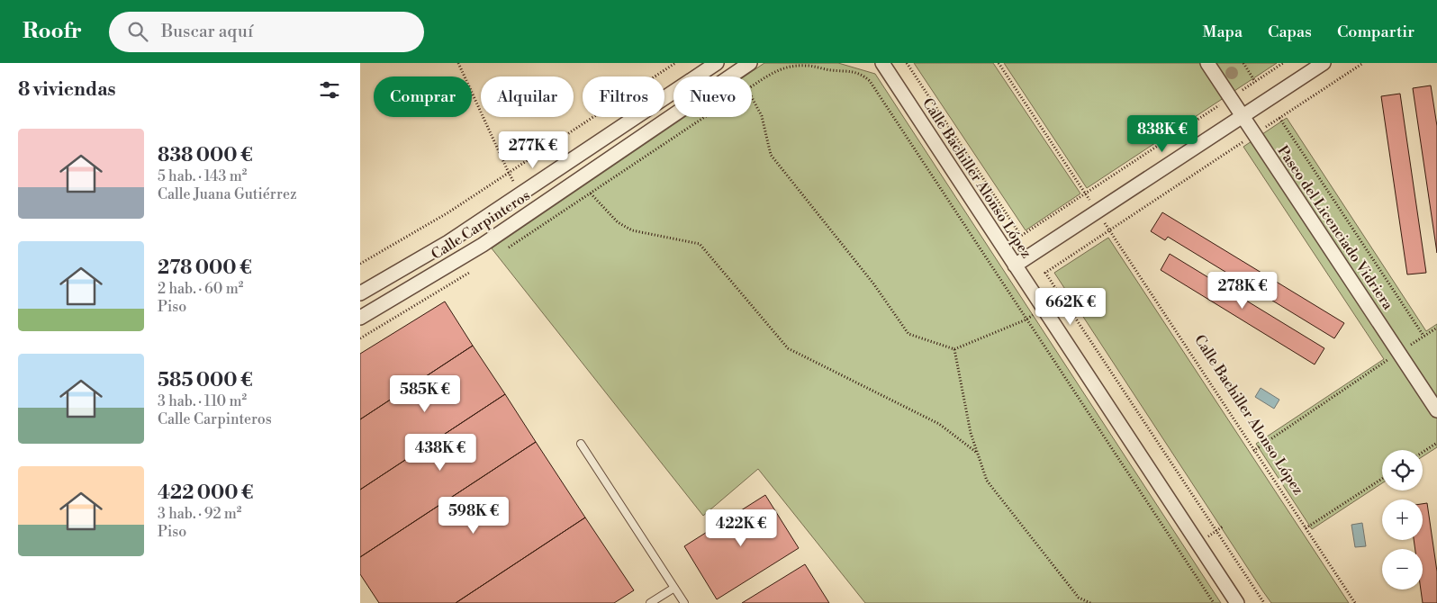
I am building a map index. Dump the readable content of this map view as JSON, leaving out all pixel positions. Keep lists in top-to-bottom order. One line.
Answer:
{"streets":{"street":["Calle Bachiller Alonso López","Calle Carpinteros","Paseo del Licenciado Vidriera"]},"page":{"header":"Roofr","search":"Buscar aquí","nav":["Mapa","Capas","Compartir"],"heading":"8 viviendas","chip":["Comprar","Alquilar","Filtros","Nuevo"],"price":["838K €","277K €","278K €","662K €","585K €","438K €","598K €","422K €"],"list":[{"name":"838 000 €","note":"5 hab. · 143 m² · Calle Juana Gutiérrez"},{"name":"278 000 €","note":"2 hab. · 60 m² · Piso"},{"name":"585 000 €","note":"3 hab. · 110 m² · Calle Carpinteros"},{"name":"422 000 €","note":"3 hab. · 92 m² · Piso"}],"map_buttons":["+","−"]}}
